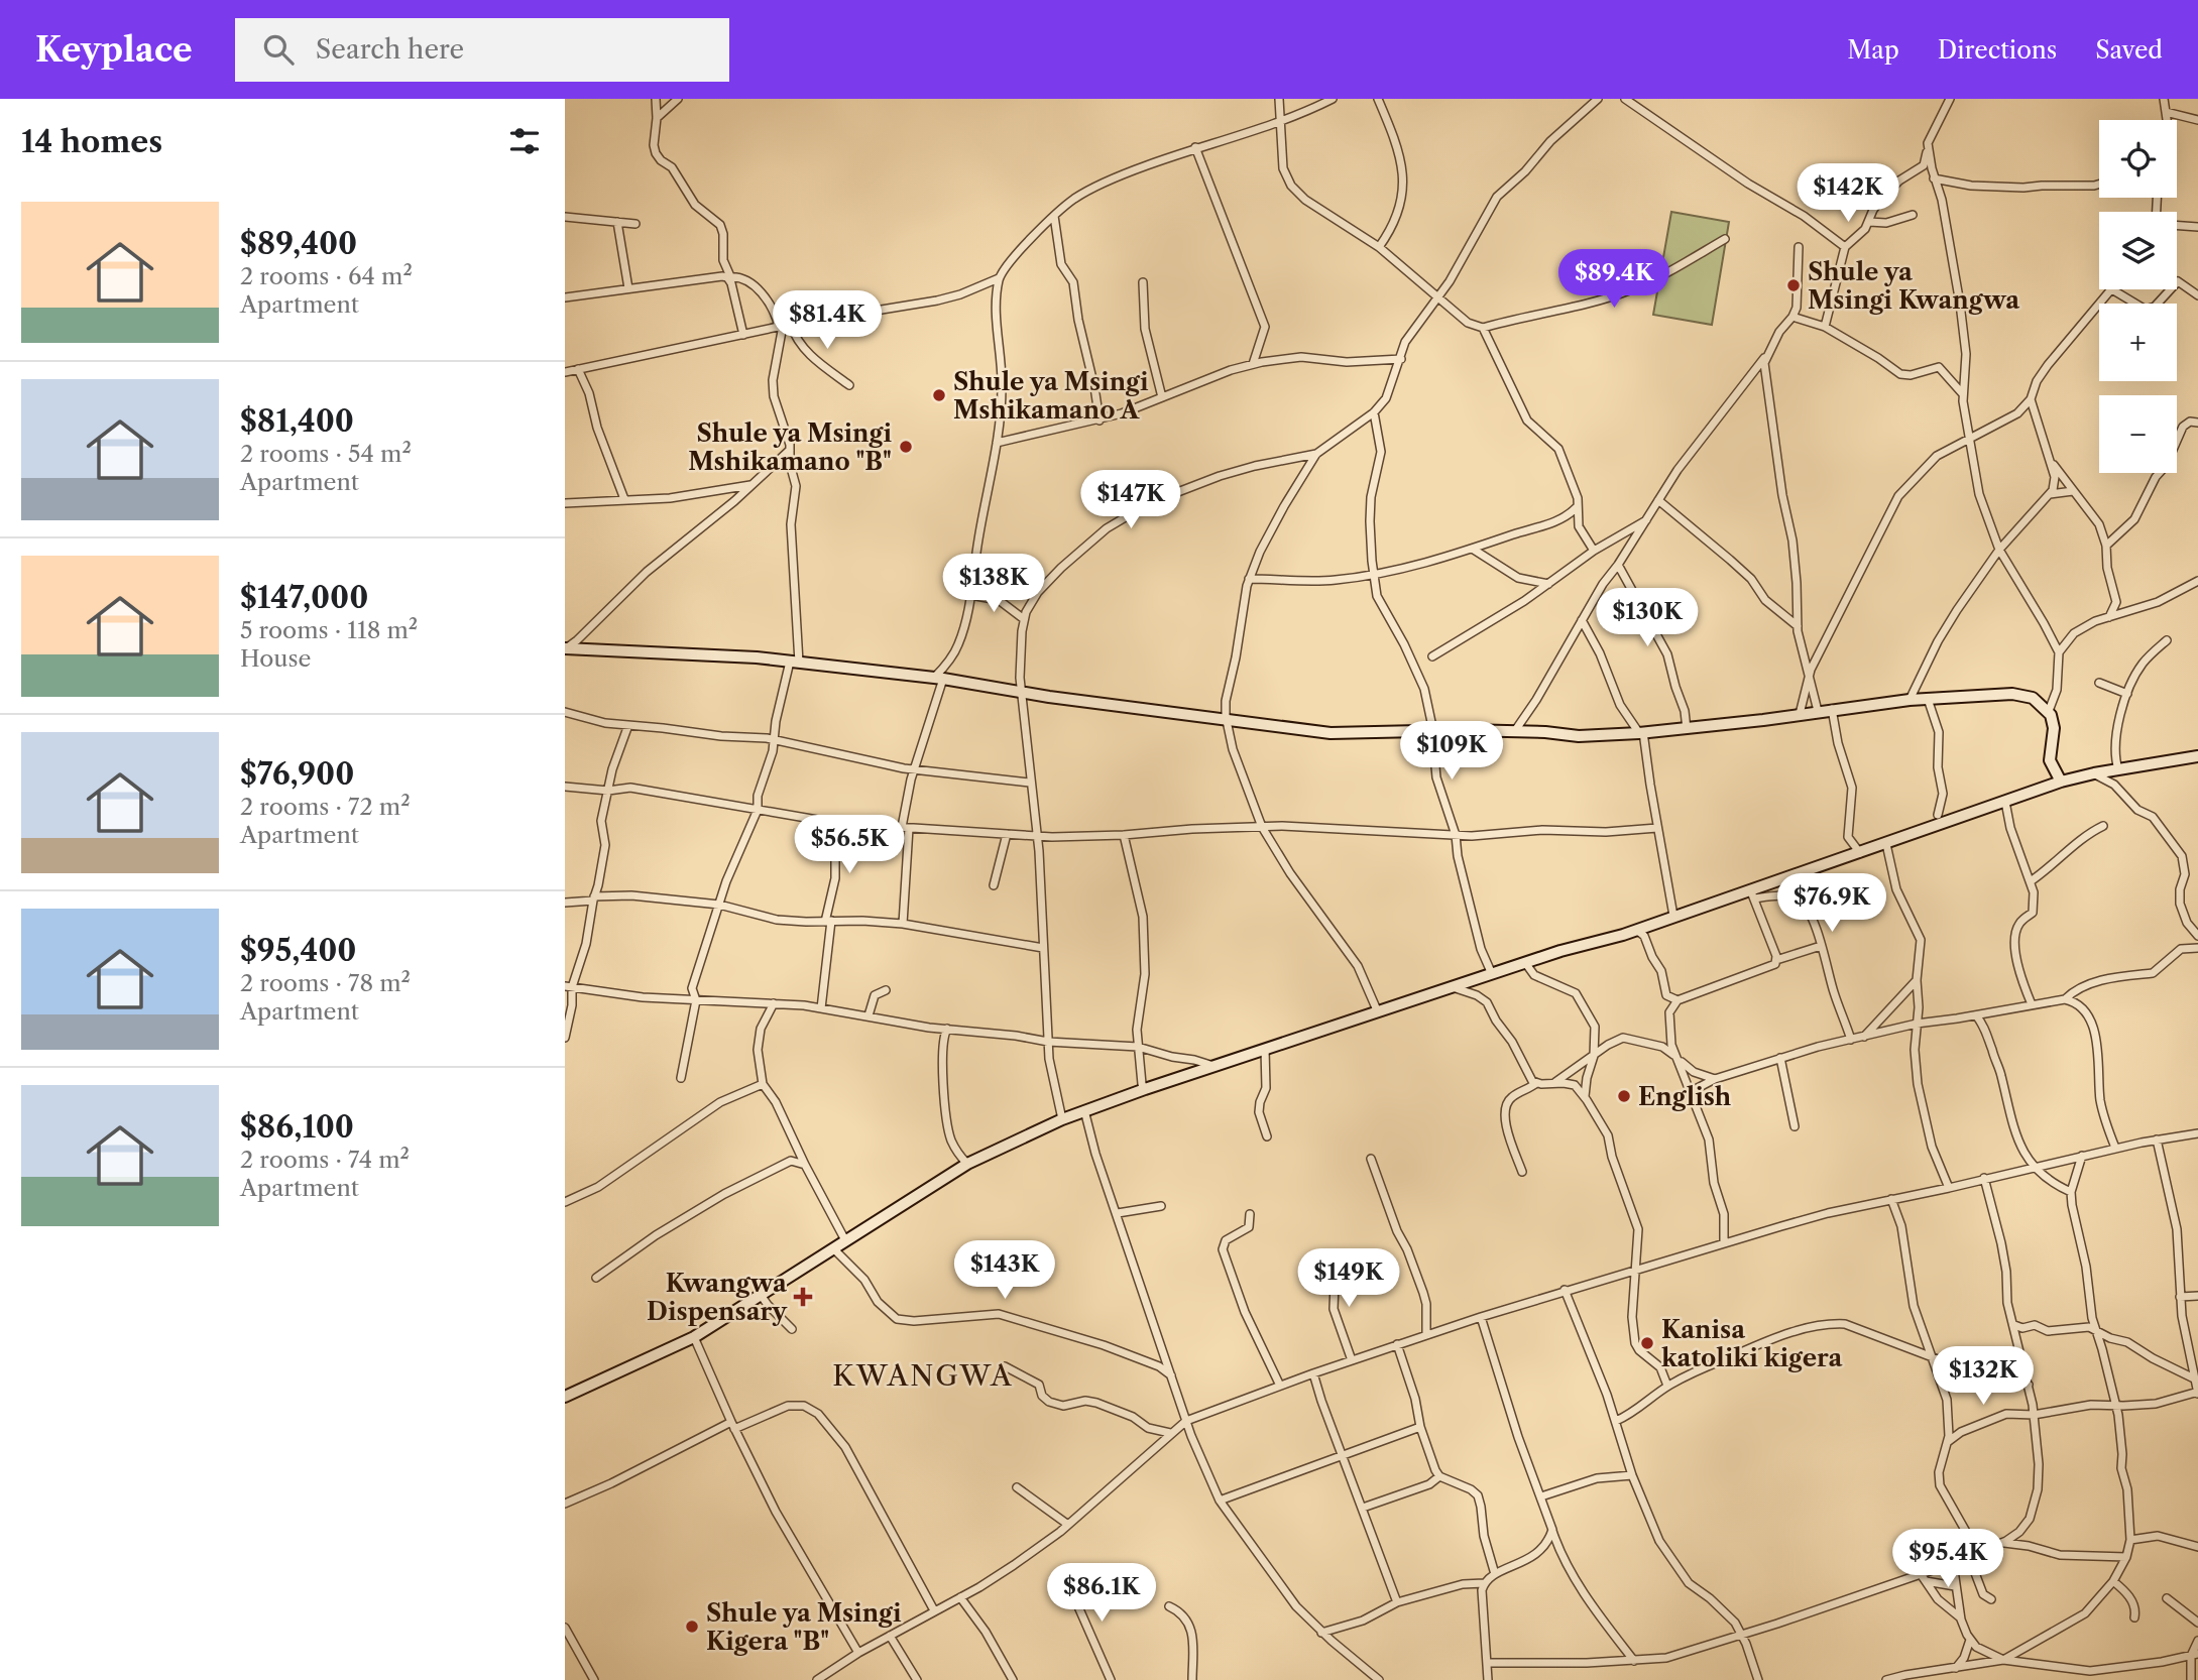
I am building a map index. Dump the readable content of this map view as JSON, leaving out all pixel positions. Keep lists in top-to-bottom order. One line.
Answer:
{"districts":["KWANGWA"],"places":{"other":["Shule ya Msingi Kwangwa","Shule ya Msingi Mshikamano A","Shule ya Msingi Mshikamano \"B\"","English","Kanisa katoliki kigera","Shule ya Msingi Kigera \"B\""],"health":["Kwangwa Dispensary"]},"page":{"header":"Keyplace","search":"Search here","nav":["Map","Directions","Saved"],"heading":"14 homes","map_buttons":["+","−"],"price":["$142K","$89.4K","$81.4K","$147K","$138K","$130K","$109K","$56.5K","$76.9K","$143K","$149K","$132K","$95.4K","$86.1K"],"list":[{"name":"$89,400","note":"2 rooms · 64 m² · Apartment"},{"name":"$81,400","note":"2 rooms · 54 m² · Apartment"},{"name":"$147,000","note":"5 rooms · 118 m² · House"},{"name":"$76,900","note":"2 rooms · 72 m² · Apartment"},{"name":"$95,400","note":"2 rooms · 78 m² · Apartment"},{"name":"$86,100","note":"2 rooms · 74 m² · Apartment"}]}}
